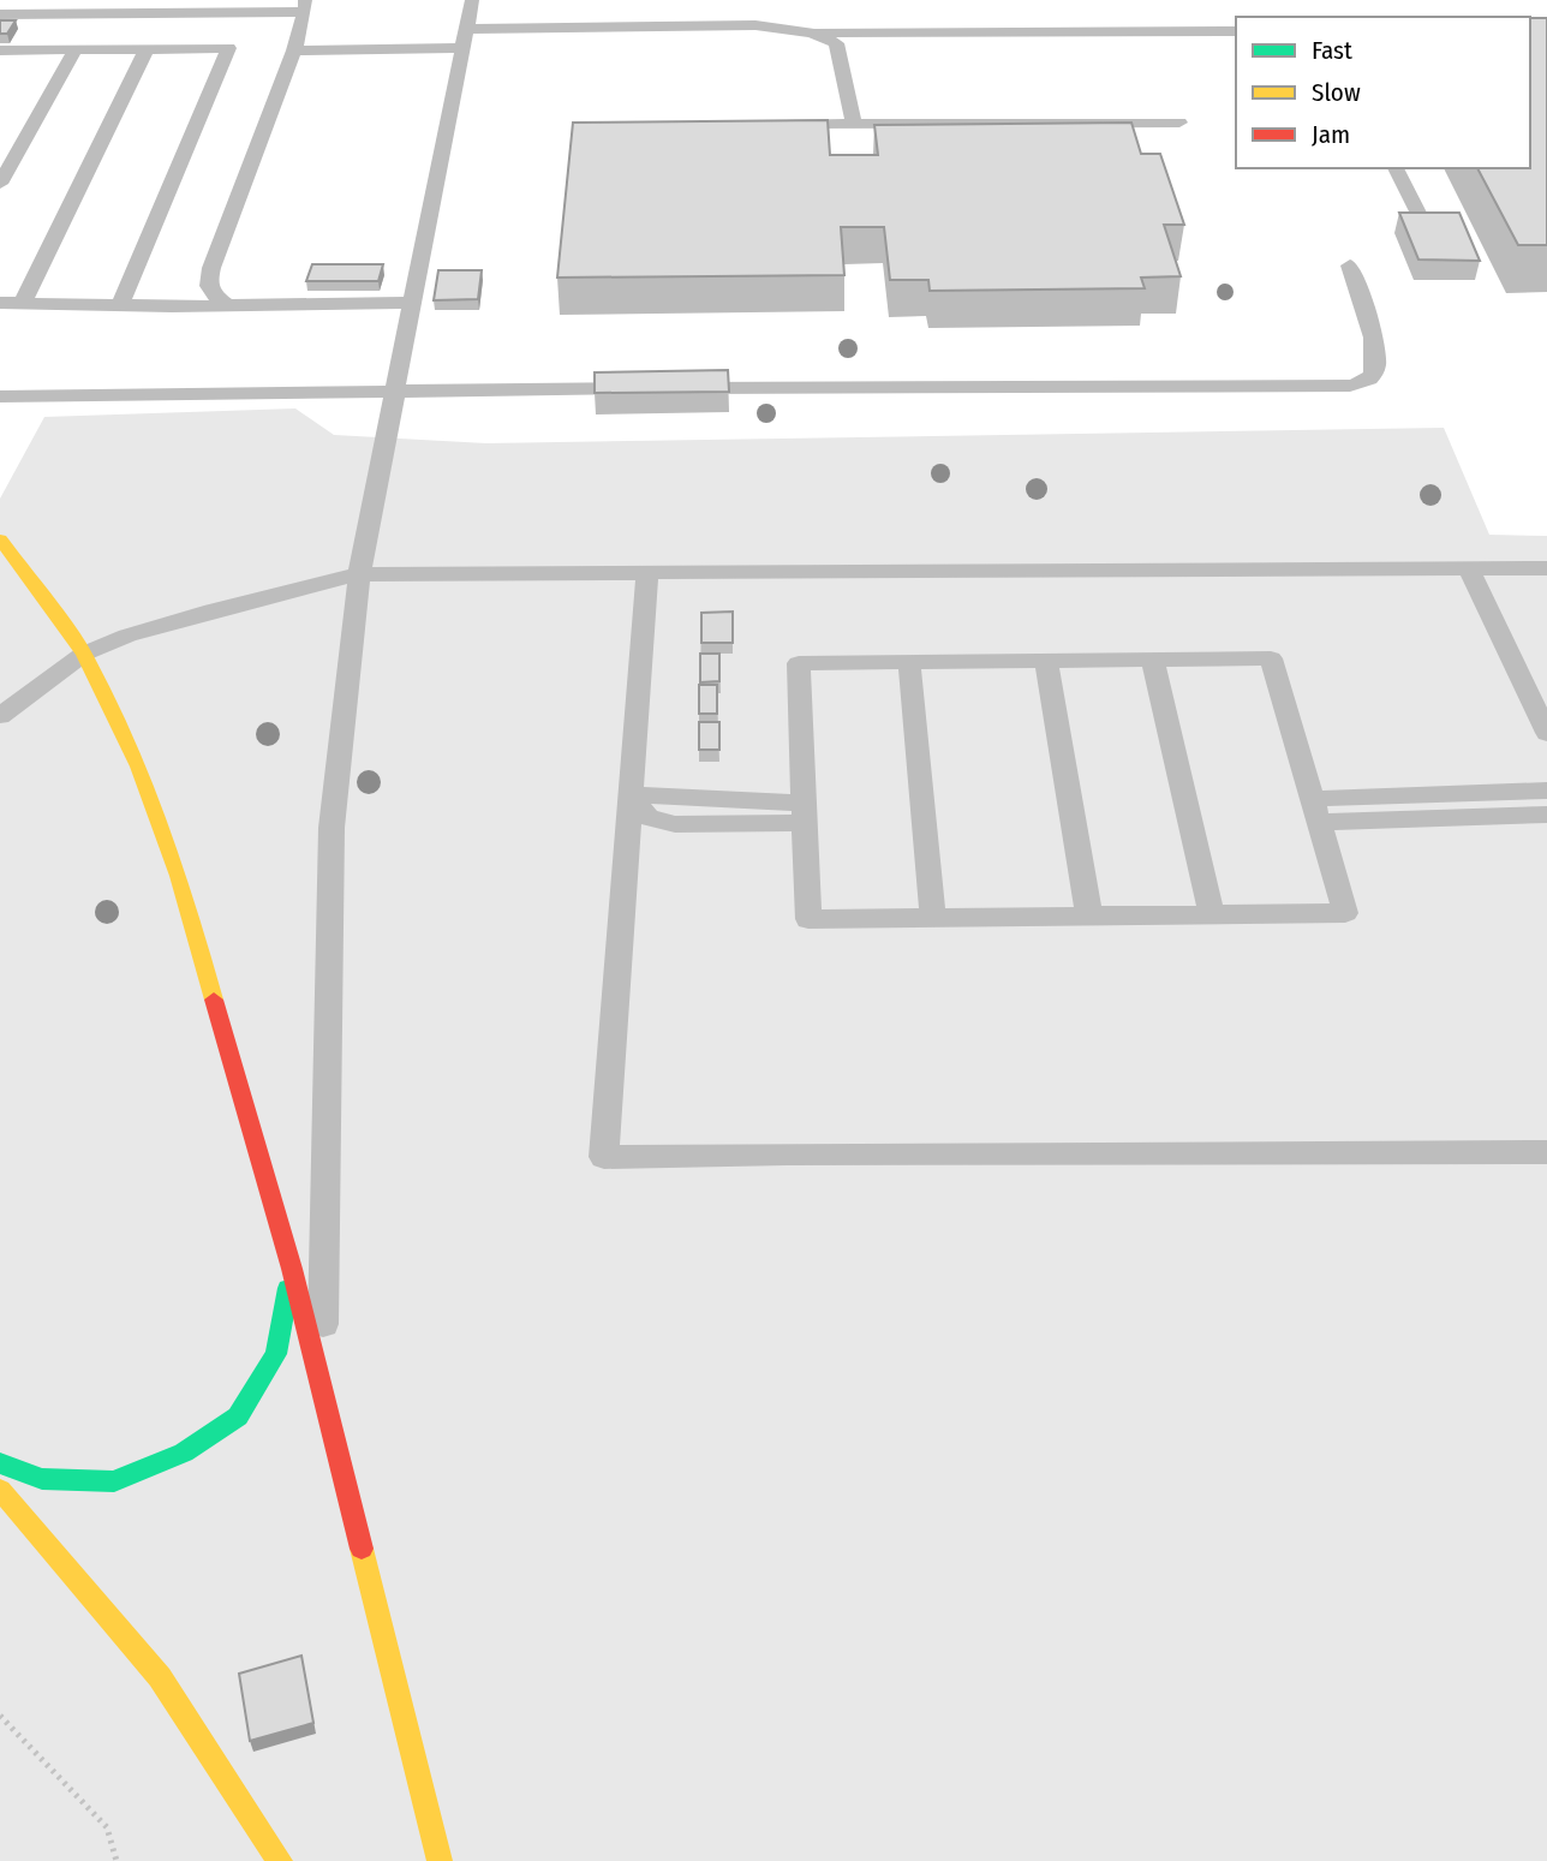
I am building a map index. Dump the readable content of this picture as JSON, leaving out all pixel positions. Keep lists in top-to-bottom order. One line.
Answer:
{"legend":["Fast","Slow","Jam"]}
